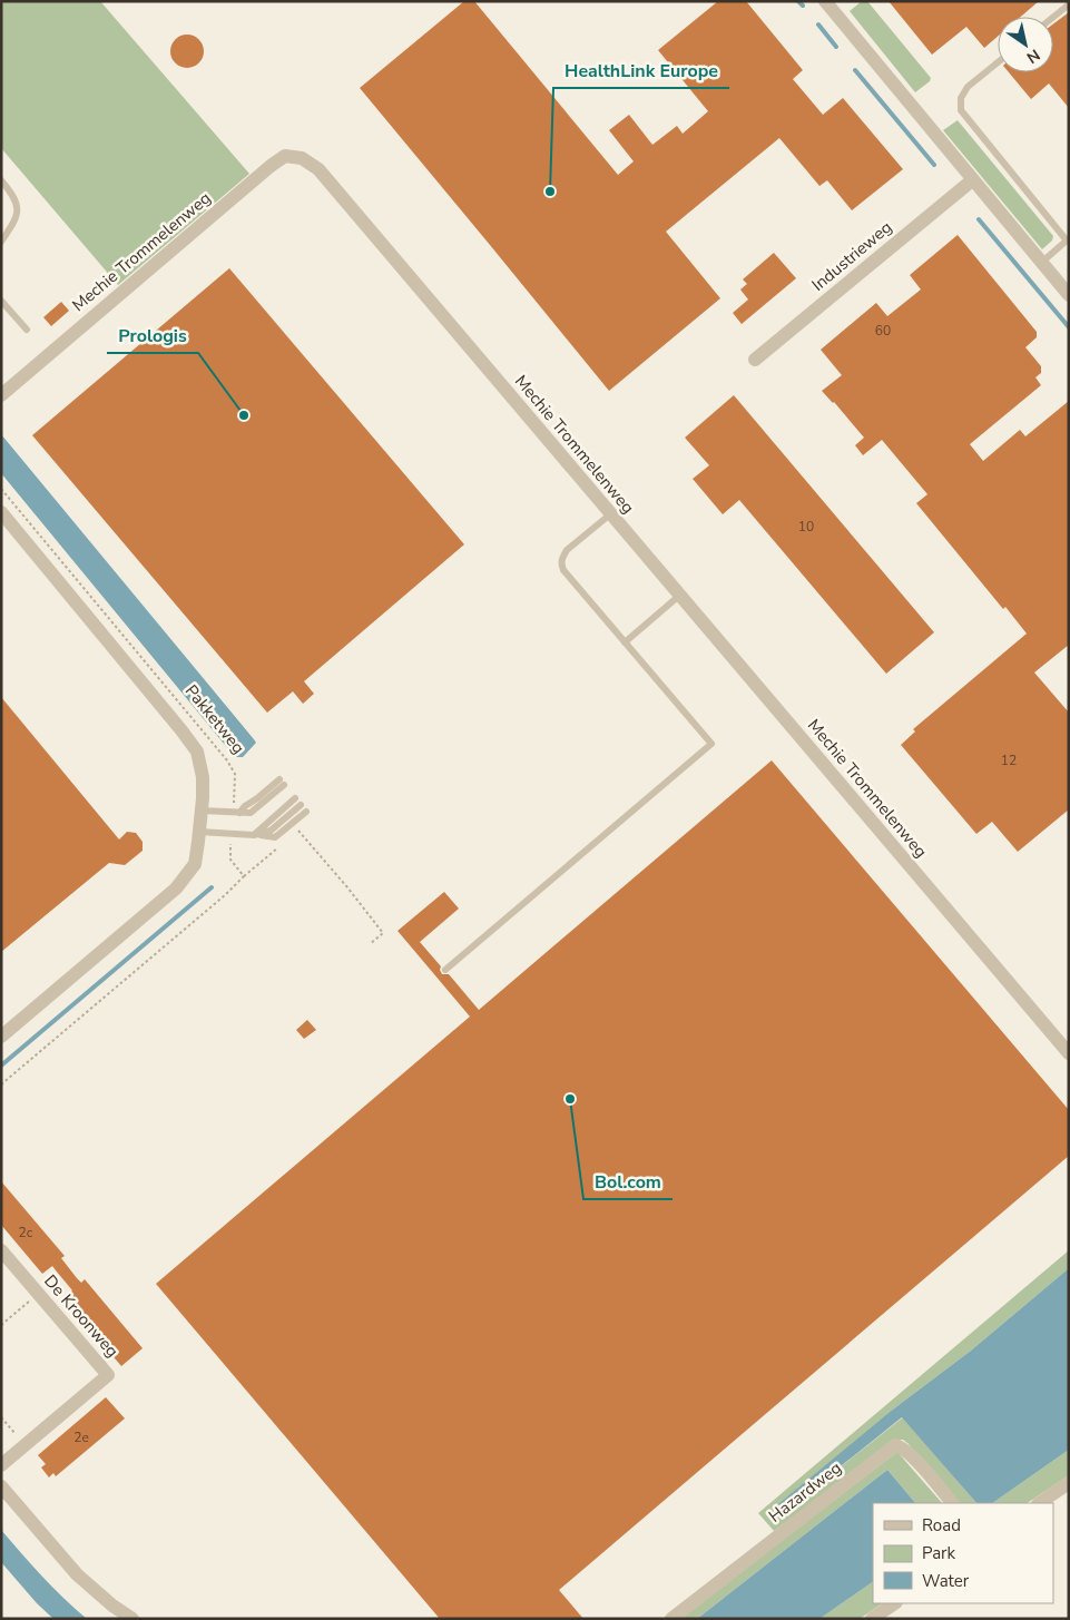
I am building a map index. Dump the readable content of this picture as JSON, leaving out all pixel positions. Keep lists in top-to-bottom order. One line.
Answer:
{"streets":{"street":["Mechie Trommelenweg","Industrieweg","Pakketweg","De Kroonweg","Hazardweg"]},"places":["HealthLink Europe","Prologis","Bol.com"],"house_numbers":["60","10","12","2c","2e"],"legend":["Road","Park","Water"],"north":"bottom right"}
